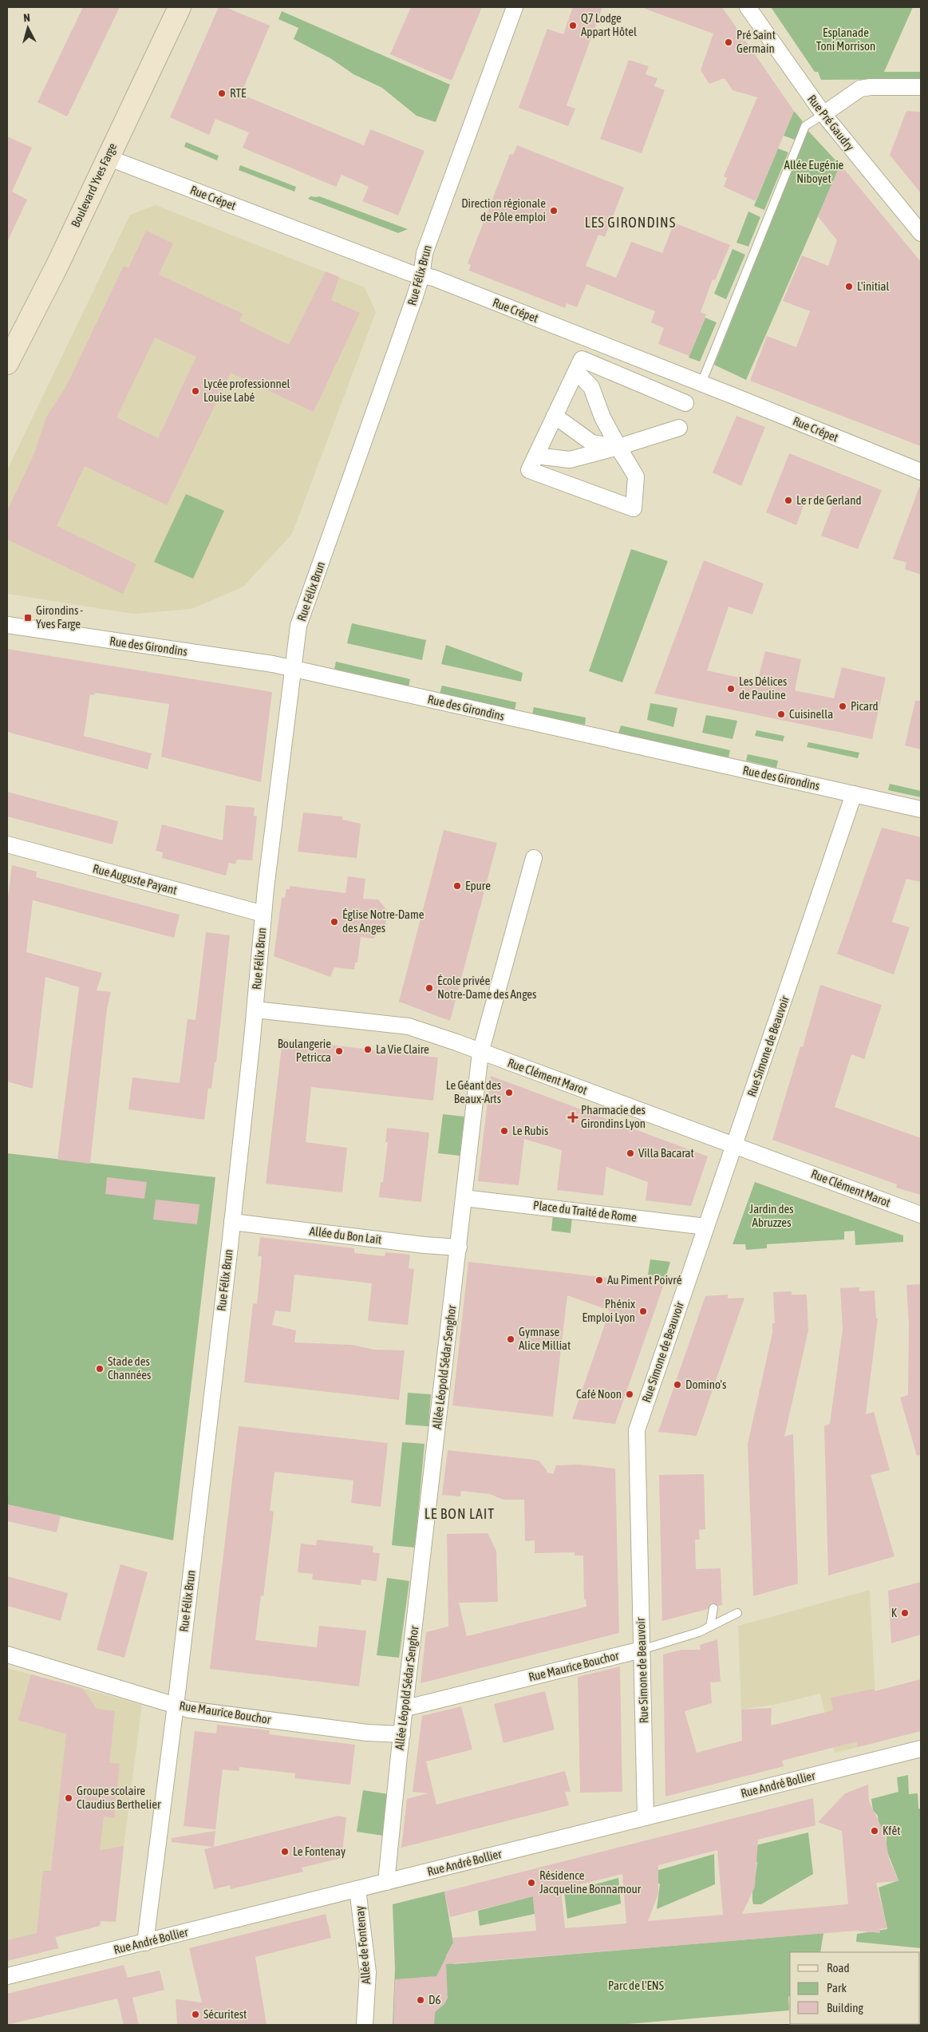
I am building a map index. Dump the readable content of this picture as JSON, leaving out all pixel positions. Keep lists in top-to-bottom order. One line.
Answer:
{"streets":{"street":["Rue Pré Gaudry","Boulevard Yves Farge","Rue Crépet","Rue Félix Brun","Rue des Girondins","Rue Auguste Payant","Rue Simone de Beauvoir","Rue Clément Marot","Place du Traité de Rome","Allée du Bon Lait","Allée Léopold Sédar Senghor","Rue Maurice Bouchor","Rue André Bollier","Allée de Fontenay"]},"crossings":[["Boulevard Yves Farge","Rue Crépet"],["Rue Crépet","Rue Félix Brun"],["Rue Félix Brun","Rue des Girondins"],["Rue Félix Brun","Rue Auguste Payant"],["Rue Félix Brun","Rue Clément Marot"],["Rue Félix Brun","Allée du Bon Lait"],["Rue Félix Brun","Rue Maurice Bouchor"],["Rue Félix Brun","Rue André Bollier"],["Rue des Girondins","Rue Simone de Beauvoir"],["Rue Simone de Beauvoir","Rue Clément Marot"],["Rue Simone de Beauvoir","Place du Traité de Rome"],["Rue Simone de Beauvoir","Rue Maurice Bouchor"],["Rue Simone de Beauvoir","Rue André Bollier"],["Rue Clément Marot","Allée Léopold Sédar Senghor"],["Place du Traité de Rome","Allée Léopold Sédar Senghor"],["Allée du Bon Lait","Allée Léopold Sédar Senghor"],["Allée Léopold Sédar Senghor","Rue Maurice Bouchor"],["Allée Léopold Sédar Senghor","Rue André Bollier"],["Rue André Bollier","Allée de Fontenay"]],"districts":["LES GIRONDINS","LE BON LAIT"],"parks":["Esplanade Toni Morrison","Allée Eugénie Niboyet","Jardin des Abruzzes","Parc de l'ENS"],"places":{"other":["Q7 Lodge Appart Hôtel","Pré Saint Germain","RTE","Direction régionale de Pôle emploi","L'initial","Lycée professionnel Louise Labé","Le r de Gerland","Les Délices de Pauline","Picard","Cuisinella","Epure","Église Notre-Dame des Anges","École privée Notre-Dame des Anges","La Vie Claire","Boulangerie Petricca","Le Géant des Beaux-Arts","Le Rubis","Villa Bacarat","Au Piment Poivré","Phénix Emploi Lyon","Gymnase Alice Milliat","Stade des Channées","Domino's","Café Noon","K","Groupe scolaire Claudius Berthelier","Kfêt","Le Fontenay","Résidence Jacqueline Bonnamour","D6","Sécuritest"],"transit":["Girondins - Yves Farge"],"health":["Pharmacie des Girondins Lyon"]},"legend":["Road","Park","Building"],"north":"top"}
